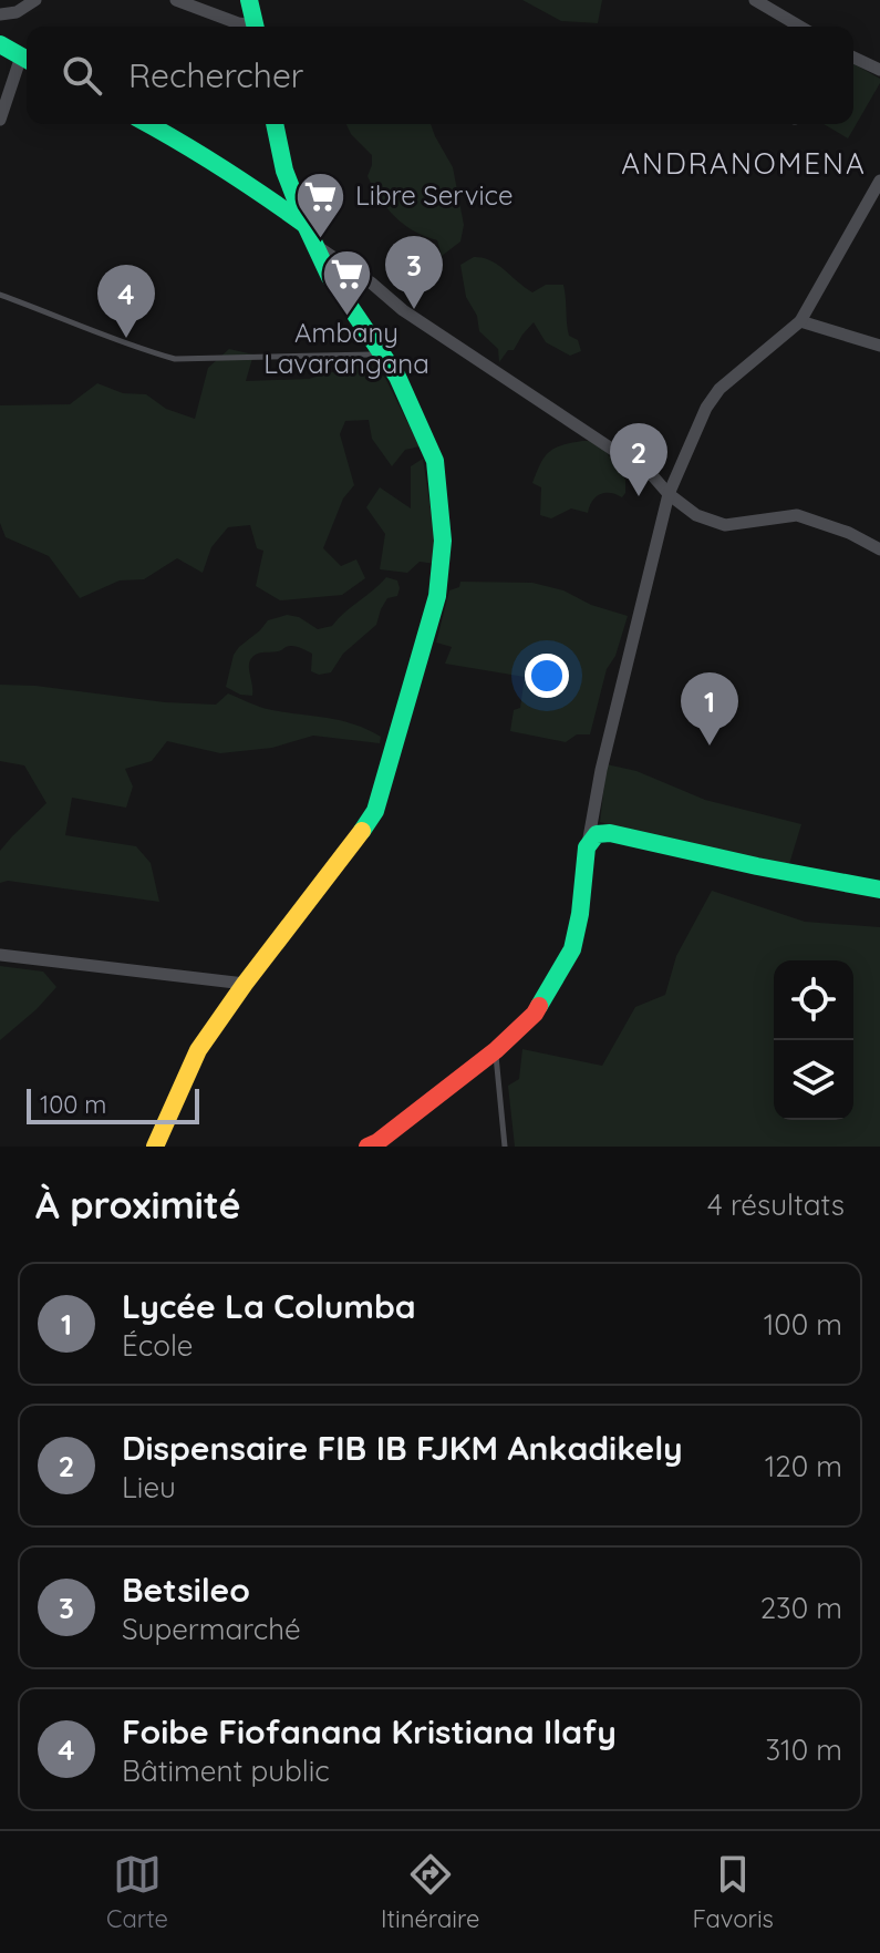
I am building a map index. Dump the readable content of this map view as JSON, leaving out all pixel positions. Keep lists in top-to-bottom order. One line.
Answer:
{"districts":["ANDRANOMENA"],"places":{"supermarket":["Libre Service","Ambany Lavarangana"]},"scale_bar":"100 m","page":{"search":"Rechercher","pins":["3","4","2","1"],"scale":"100 m","heading":["À proximité","4 résultats"],"list":[{"mark":"1","name":"Lycée La Columba","note":"École","value":"100 m"},{"mark":"2","name":"Dispensaire FIB IB FJKM Ankadikely","note":"Lieu","value":"120 m"},{"mark":"3","name":"Betsileo","note":"Supermarché","value":"230 m"},{"mark":"4","name":"Foibe Fiofanana Kristiana Ilafy","note":"Bâtiment public","value":"310 m"}],"nav":["Carte","Itinéraire","Favoris"]}}
